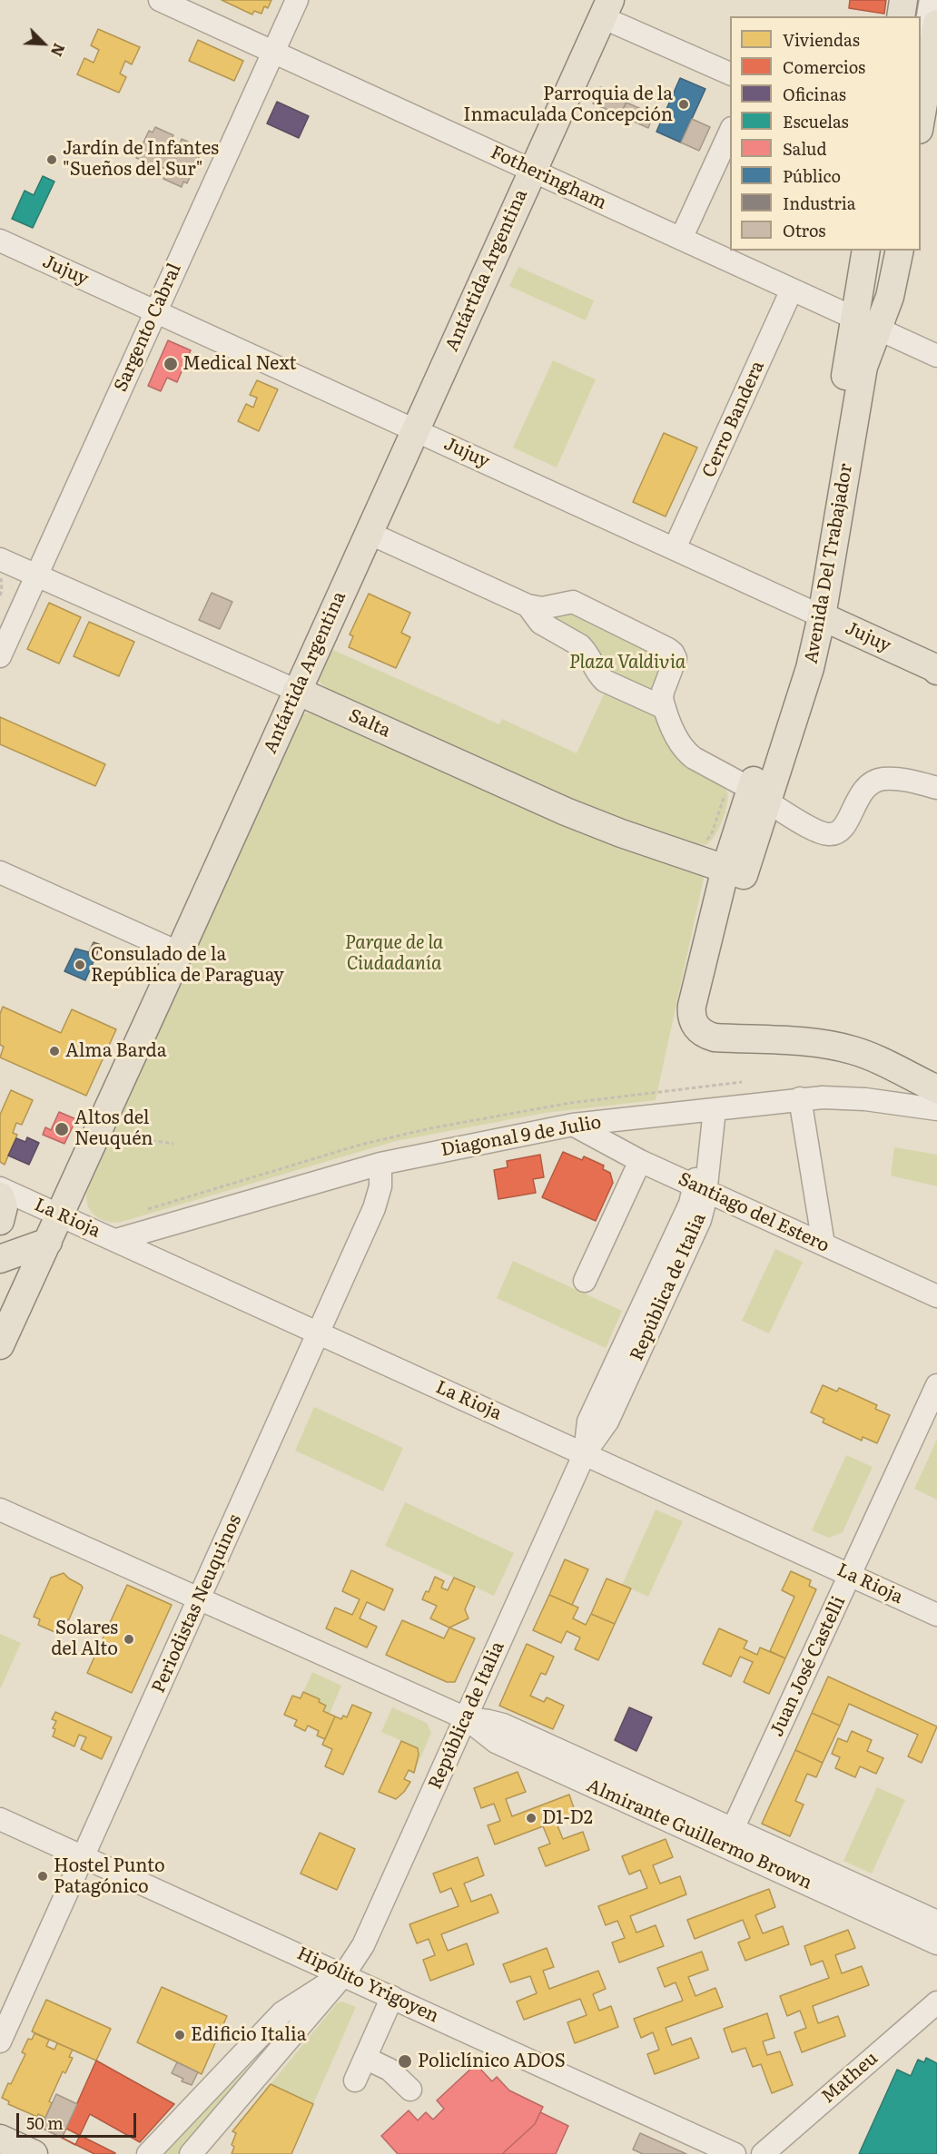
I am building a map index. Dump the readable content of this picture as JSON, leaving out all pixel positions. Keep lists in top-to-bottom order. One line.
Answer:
{"streets":{"main road":["Jujuy","Antártida Argentina","Avenida Del Trabajador","Salta"],"street":["Fotheringham","Sargento Cabral","Cerro Bandera","Diagonal 9 de Julio","Santiago del Estero","La Rioja","República de Italia","Periodistas Neuquinos","Juan José Castelli","Almirante Guillermo Brown","Hipólito Yrigoyen","Matheu"]},"crossings":[["Fotheringham","Antártida Argentina"],["Fotheringham","Sargento Cabral"],["Fotheringham","Cerro Bandera"],["Fotheringham","Avenida Del Trabajador"],["Jujuy","Antártida Argentina"],["Jujuy","Sargento Cabral"],["Jujuy","Cerro Bandera"],["Jujuy","Avenida Del Trabajador"],["Antártida Argentina","Salta"],["Antártida Argentina","La Rioja"],["Sargento Cabral","Salta"],["Avenida Del Trabajador","Salta"],["Diagonal 9 de Julio","Santiago del Estero"],["Diagonal 9 de Julio","La Rioja"],["Diagonal 9 de Julio","República de Italia"],["Diagonal 9 de Julio","Periodistas Neuquinos"],["Santiago del Estero","República de Italia"],["La Rioja","República de Italia"],["La Rioja","Periodistas Neuquinos"],["La Rioja","Juan José Castelli"],["República de Italia","Almirante Guillermo Brown"],["República de Italia","Hipólito Yrigoyen"],["Periodistas Neuquinos","Almirante Guillermo Brown"],["Periodistas Neuquinos","Hipólito Yrigoyen"],["Juan José Castelli","Almirante Guillermo Brown"]],"parks":["Plaza Valdivia","Parque de la Ciudadanía"],"places":["Parroquia de la Inmaculada Concepción","Jardín de Infantes \"Sueños del Sur\"","Medical Next","Consulado de la República de Paraguay","Alma Barda","Altos del Neuquén","Solares del Alto","D1-D2","Hostel Punto Patagónico","Edificio Italia","Policlínico ADOS"],"legend":["Viviendas","Comercios","Oficinas","Escuelas","Salud","Público","Industria","Otros"],"scale_bar":"50 m","north":"bottom right"}
